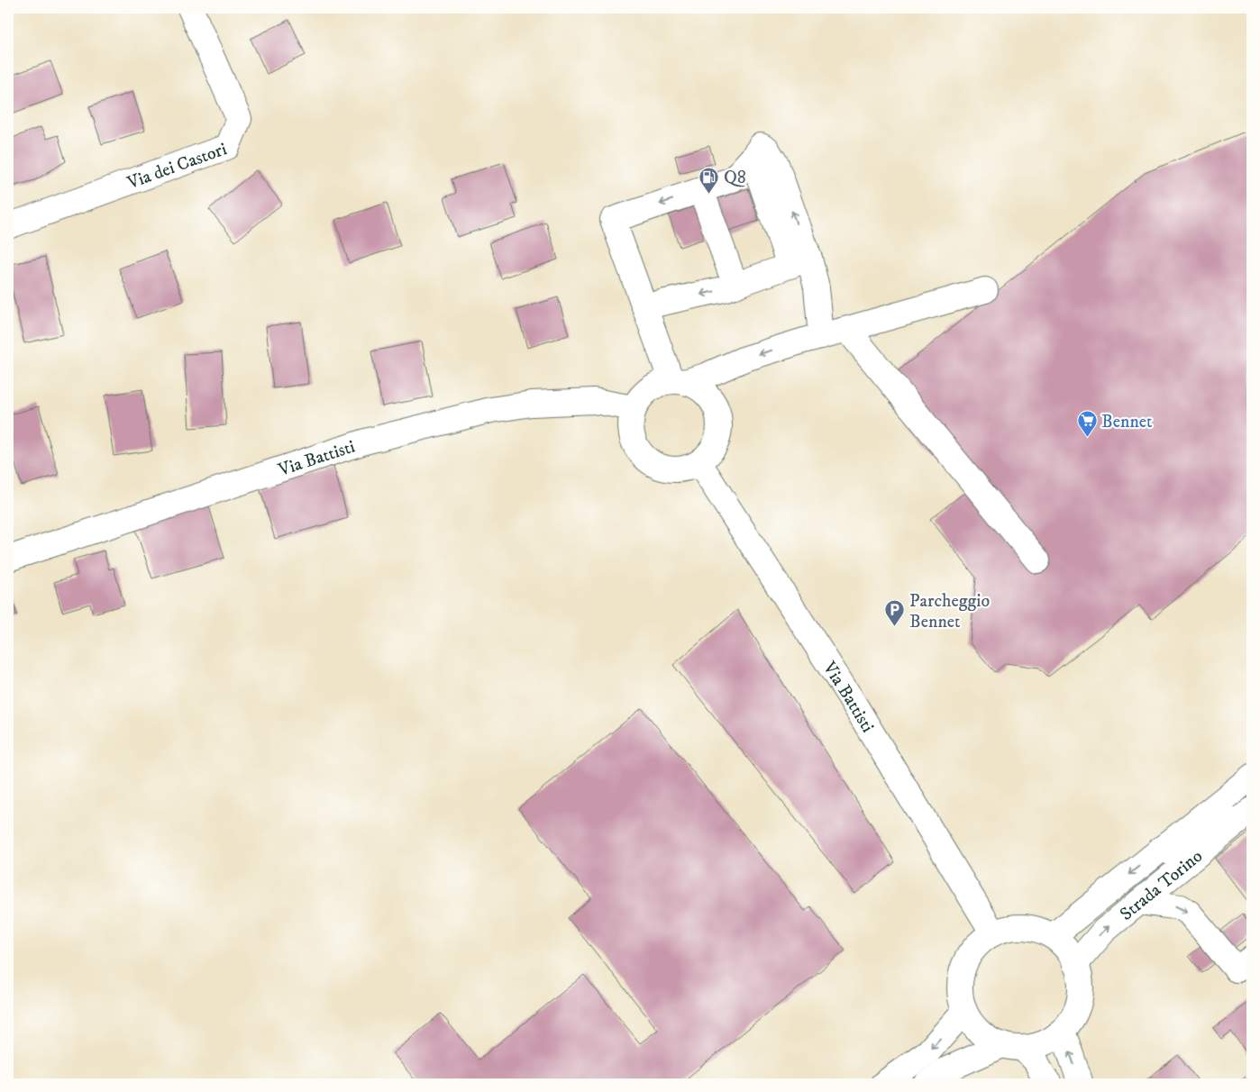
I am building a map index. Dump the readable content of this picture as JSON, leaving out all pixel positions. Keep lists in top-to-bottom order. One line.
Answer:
{"streets":{"street":["Via dei Castori","Via Battisti","Strada Torino"]},"crossings":[["Via Battisti","Strada Torino"]],"places":{"fuel station":["Q8"],"supermarket":["Bennet"],"parking":["Parcheggio Bennet"]}}
